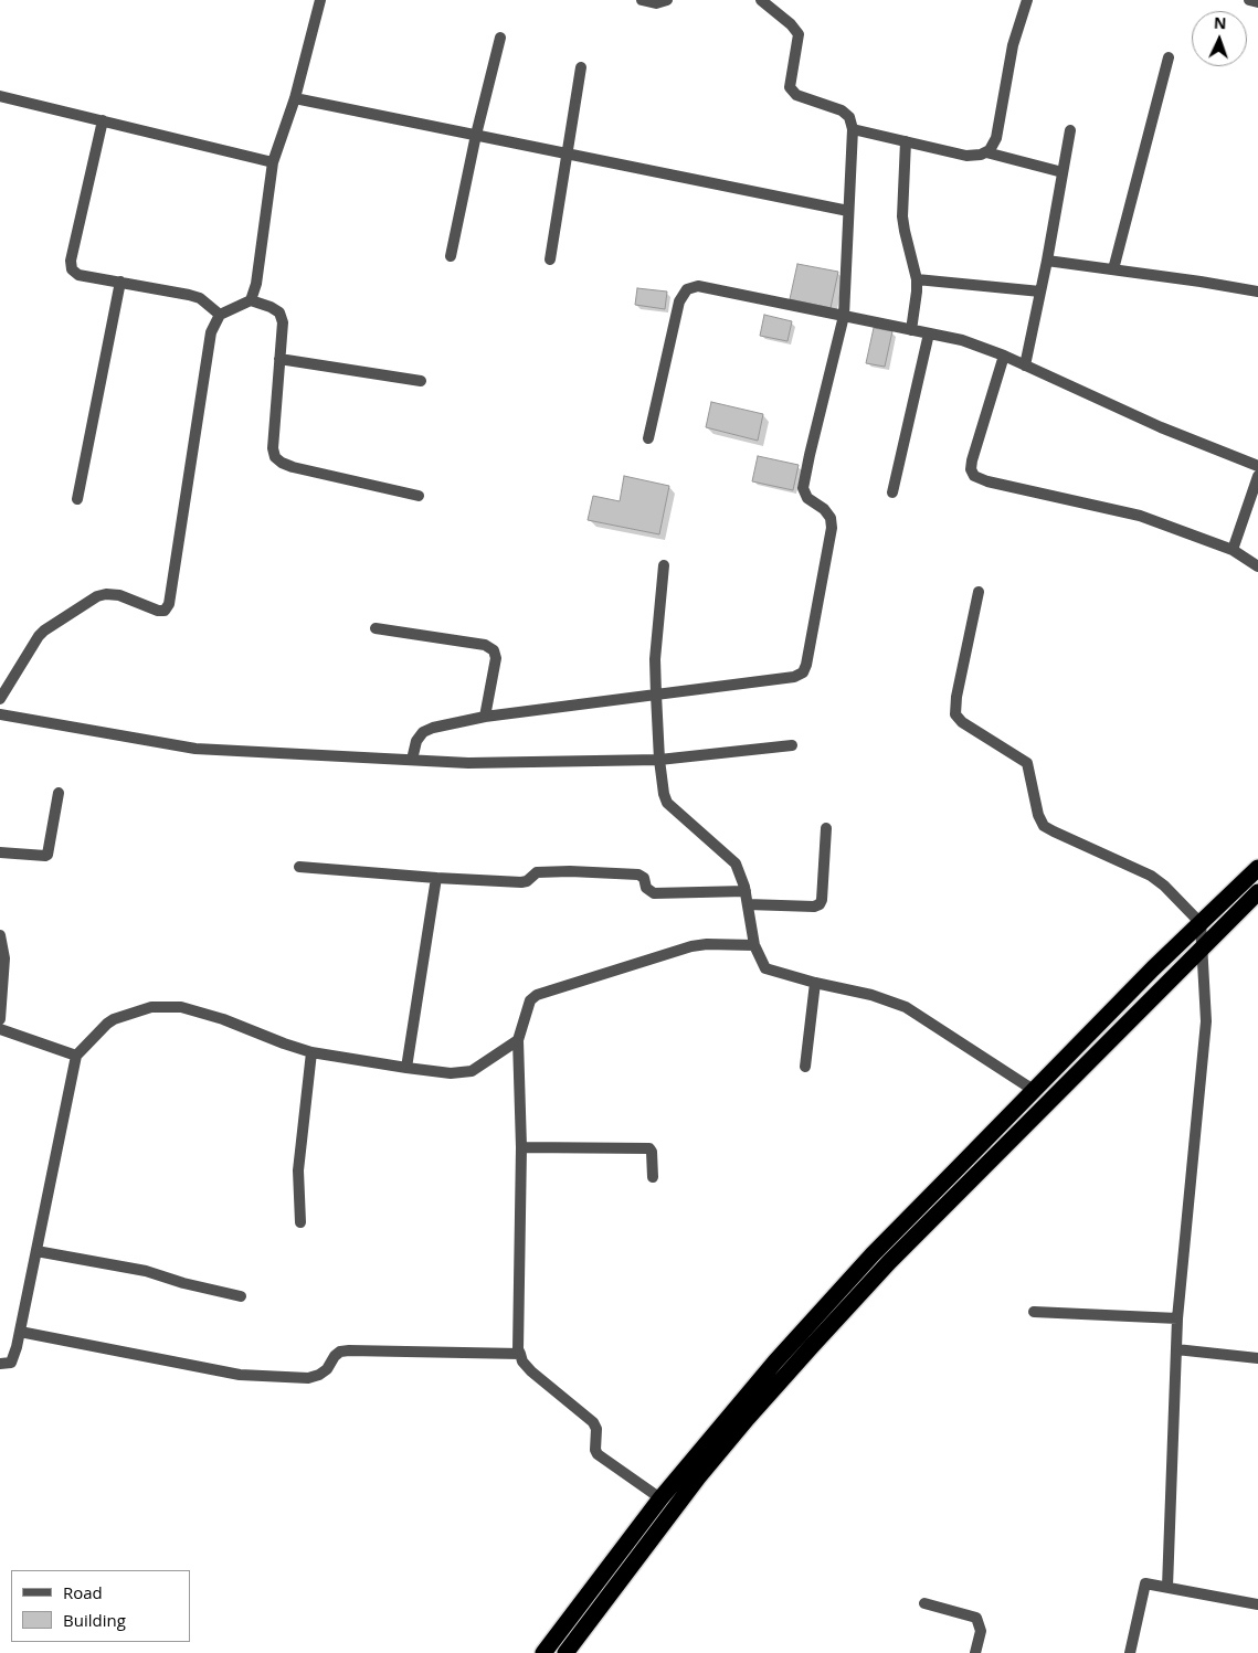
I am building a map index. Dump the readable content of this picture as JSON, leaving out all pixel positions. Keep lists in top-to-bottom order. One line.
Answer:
{"legend":["Road","Building"],"north":"top"}
